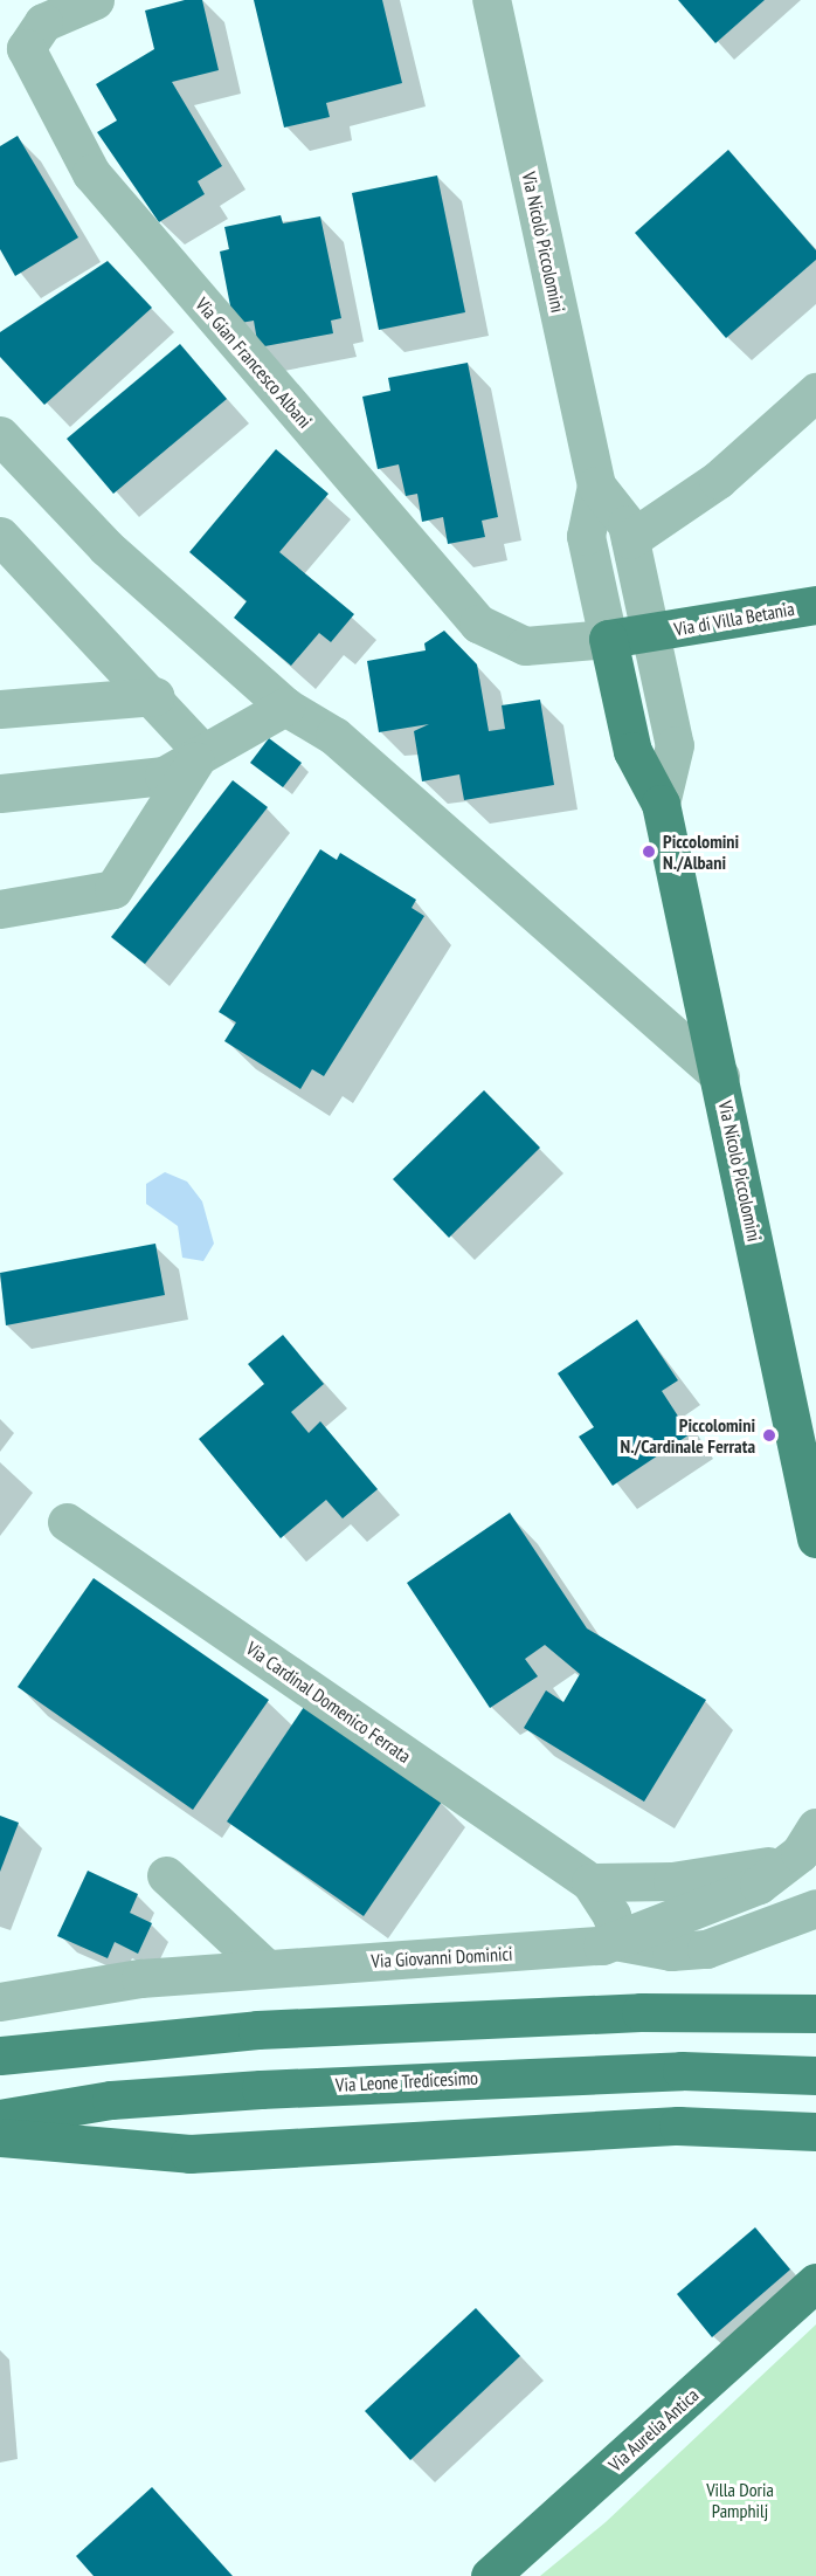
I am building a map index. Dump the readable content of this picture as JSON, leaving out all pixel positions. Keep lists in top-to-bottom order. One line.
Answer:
{"streets":{"main road":["Via Nicolò Piccolomini","Via di Villa Betania","Via Leone Tredicesimo","Via Aurelia Antica"],"street":["Via Gian Francesco Albani","Via Cardinal Domenico Ferrata","Via Giovanni Dominici"]},"crossings":[["Via Nicolò Piccolomini","Via Gian Francesco Albani"],["Via Nicolò Piccolomini","Via di Villa Betania"],["Via Gian Francesco Albani","Via di Villa Betania"]],"parks":["Villa Doria Pamphilj"],"places":["Piccolomini N./Albani","Piccolomini N./Cardinale Ferrata"]}
